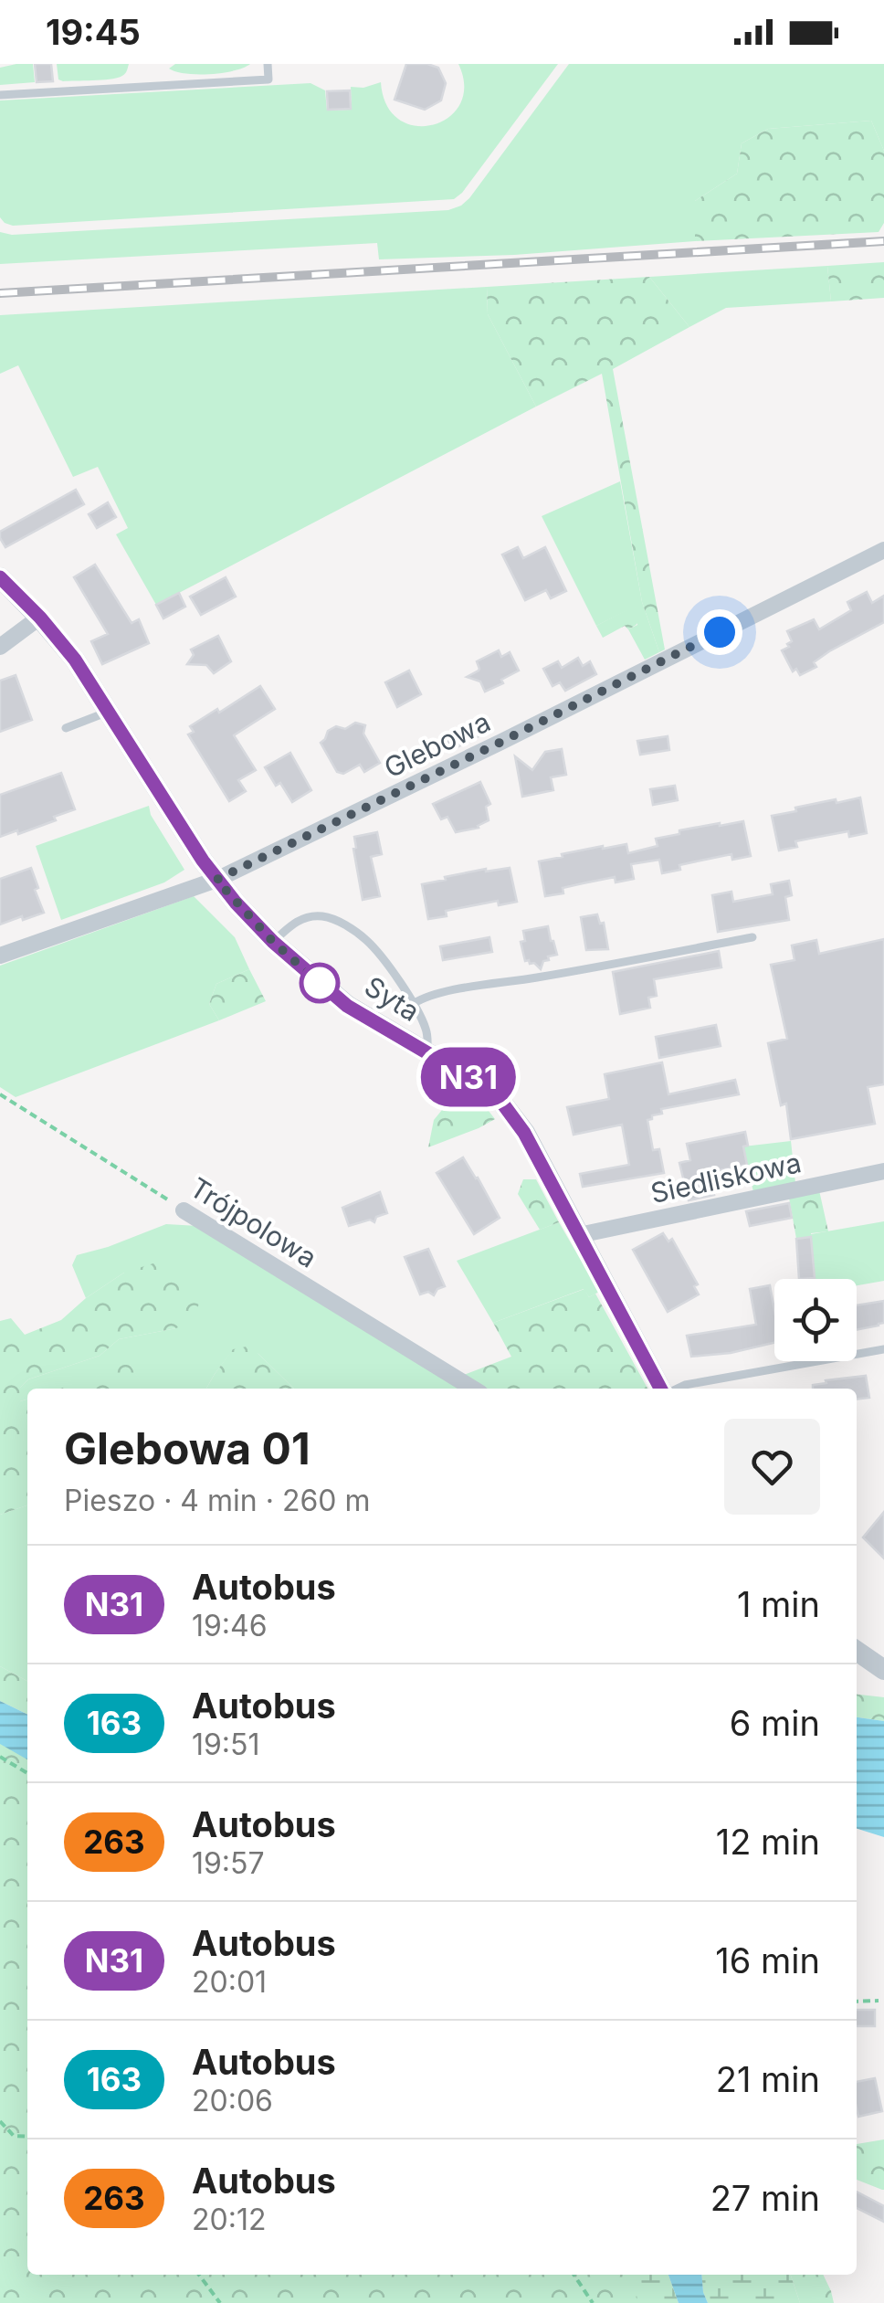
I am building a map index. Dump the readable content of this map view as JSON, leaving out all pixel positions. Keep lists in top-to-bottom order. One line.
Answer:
{"streets":{"street":["Glebowa","Syta","Siedliskowa","Trójpolowa"]},"crossings":[["Glebowa","Syta"],["Syta","Siedliskowa"]],"lines":["bus line N31"],"page":{"status":"19:45","on_map":"N31","heading":["Glebowa 01","Pieszo · 4 min · 260 m"],"list":[{"mark":"N31","name":"Autobus","note":"19:46","value":"1 min"},{"mark":"163","name":"Autobus","note":"19:51","value":"6 min"},{"mark":"263","name":"Autobus","note":"19:57","value":"12 min"},{"mark":"N31","name":"Autobus","note":"20:01","value":"16 min"},{"mark":"163","name":"Autobus","note":"20:06","value":"21 min"},{"mark":"263","name":"Autobus","note":"20:12","value":"27 min"}]}}
